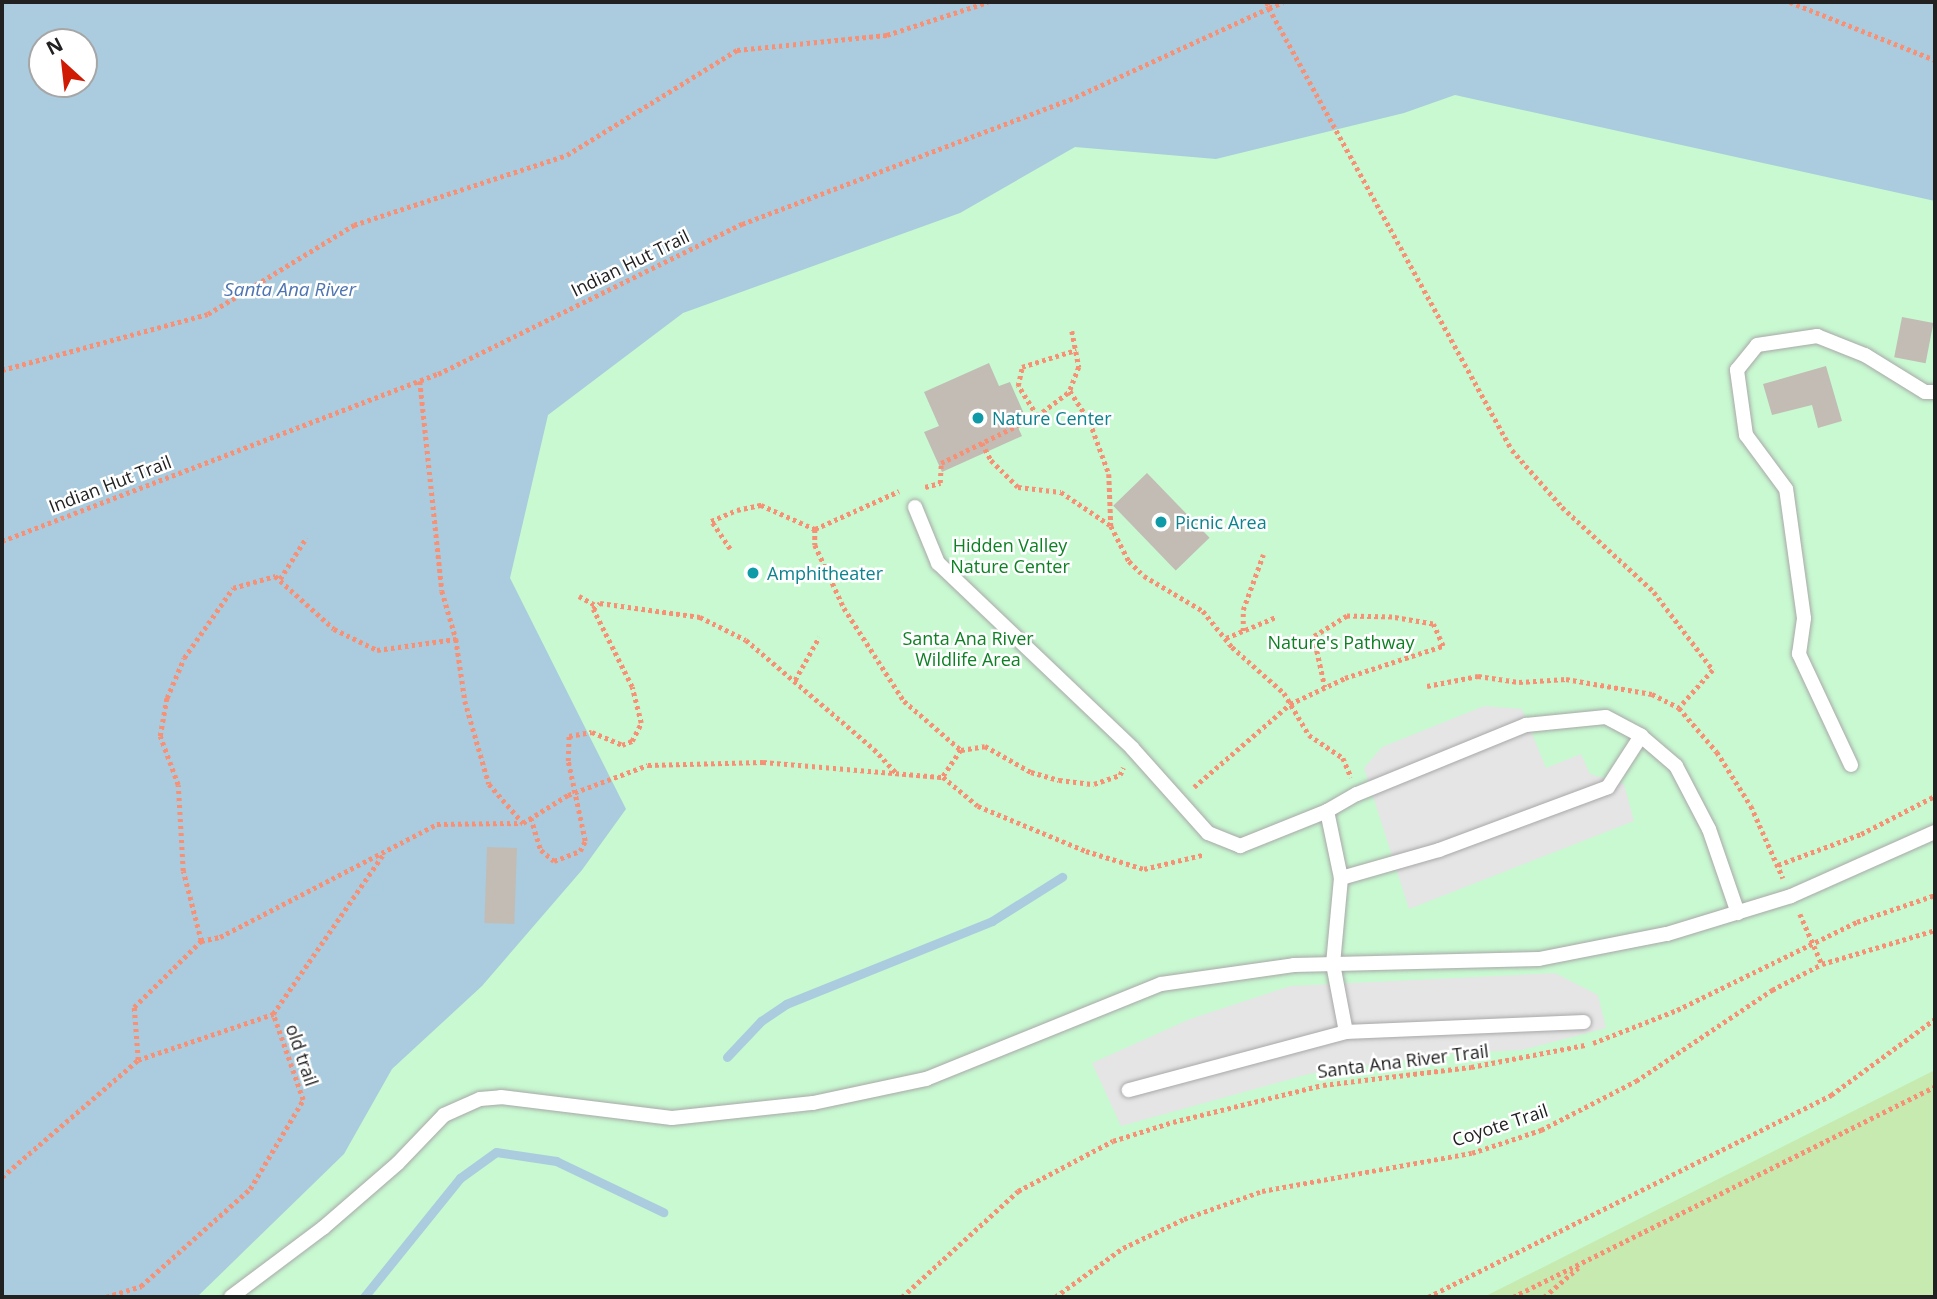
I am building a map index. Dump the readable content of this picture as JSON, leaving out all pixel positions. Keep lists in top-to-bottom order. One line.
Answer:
{"streets":{"path":["Indian Hut Trail","old trail","Santa Ana River Trail","Coyote Trail"]},"water":["Santa Ana River"],"parks":["Hidden Valley Nature Center","Santa Ana River Wildlife Area","Nature's Pathway"],"places":["Nature Center","Picnic Area","Amphitheater"],"north":"top left"}
